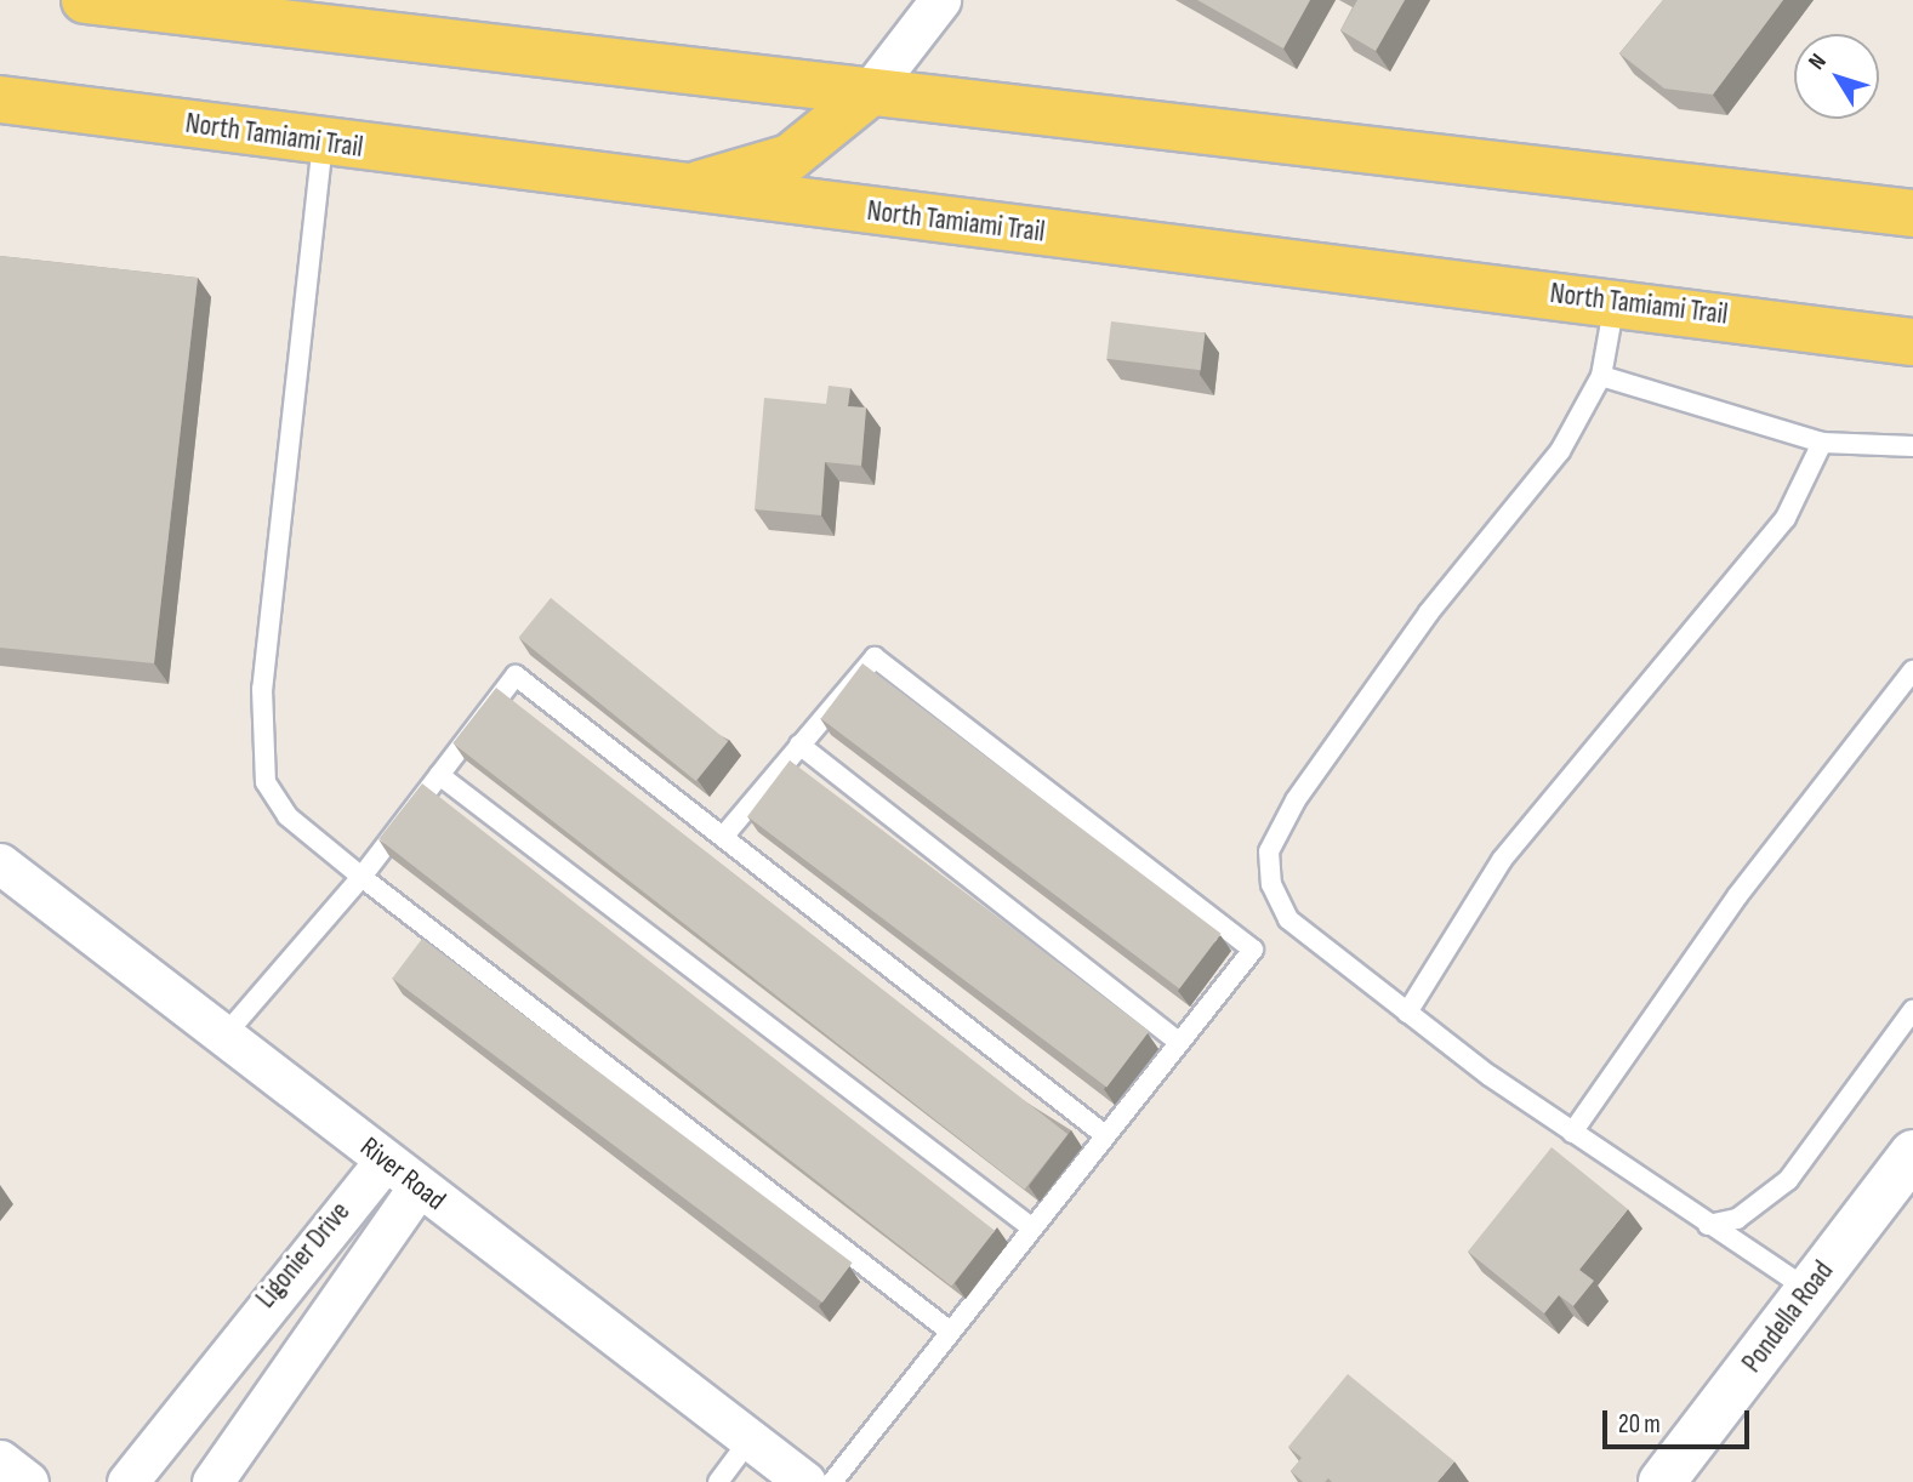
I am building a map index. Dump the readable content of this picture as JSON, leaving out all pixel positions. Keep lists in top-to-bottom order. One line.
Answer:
{"streets":{"main road":["North Tamiami Trail","Pondella Road"],"street":["River Road","Ligonier Drive"]},"crossings":[["River Road","Ligonier Drive"]],"scale_bar":"20 m","north":"top left"}
